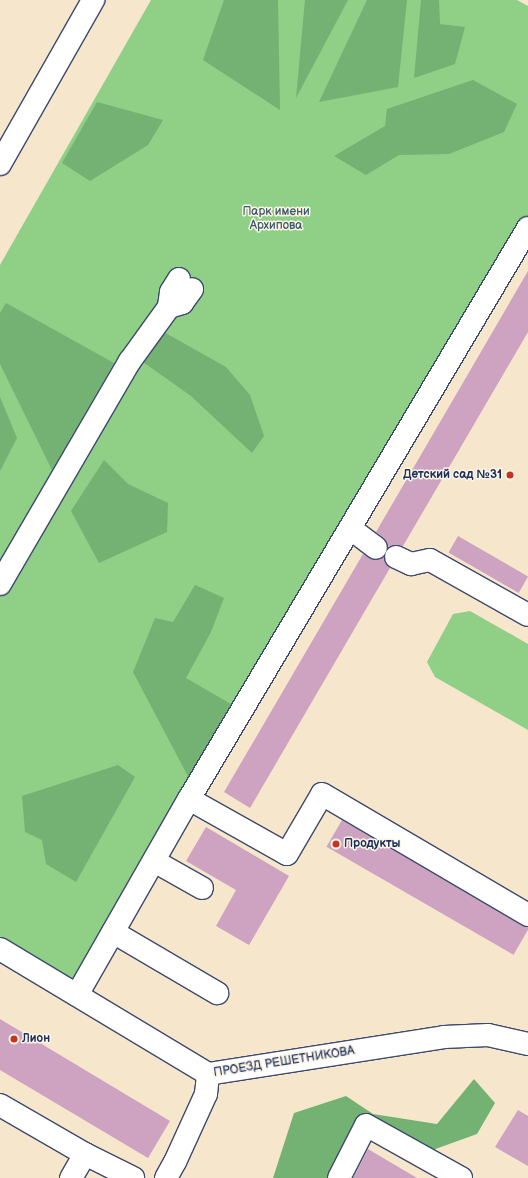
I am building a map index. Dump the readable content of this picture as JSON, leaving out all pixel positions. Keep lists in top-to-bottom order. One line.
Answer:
{"streets":{"street":["ПРОЕЗД РЕШЕТНИКОВА"]},"parks":["Парк имени Архипова"],"places":["Детский сад №31","Продукты","Лион"]}
